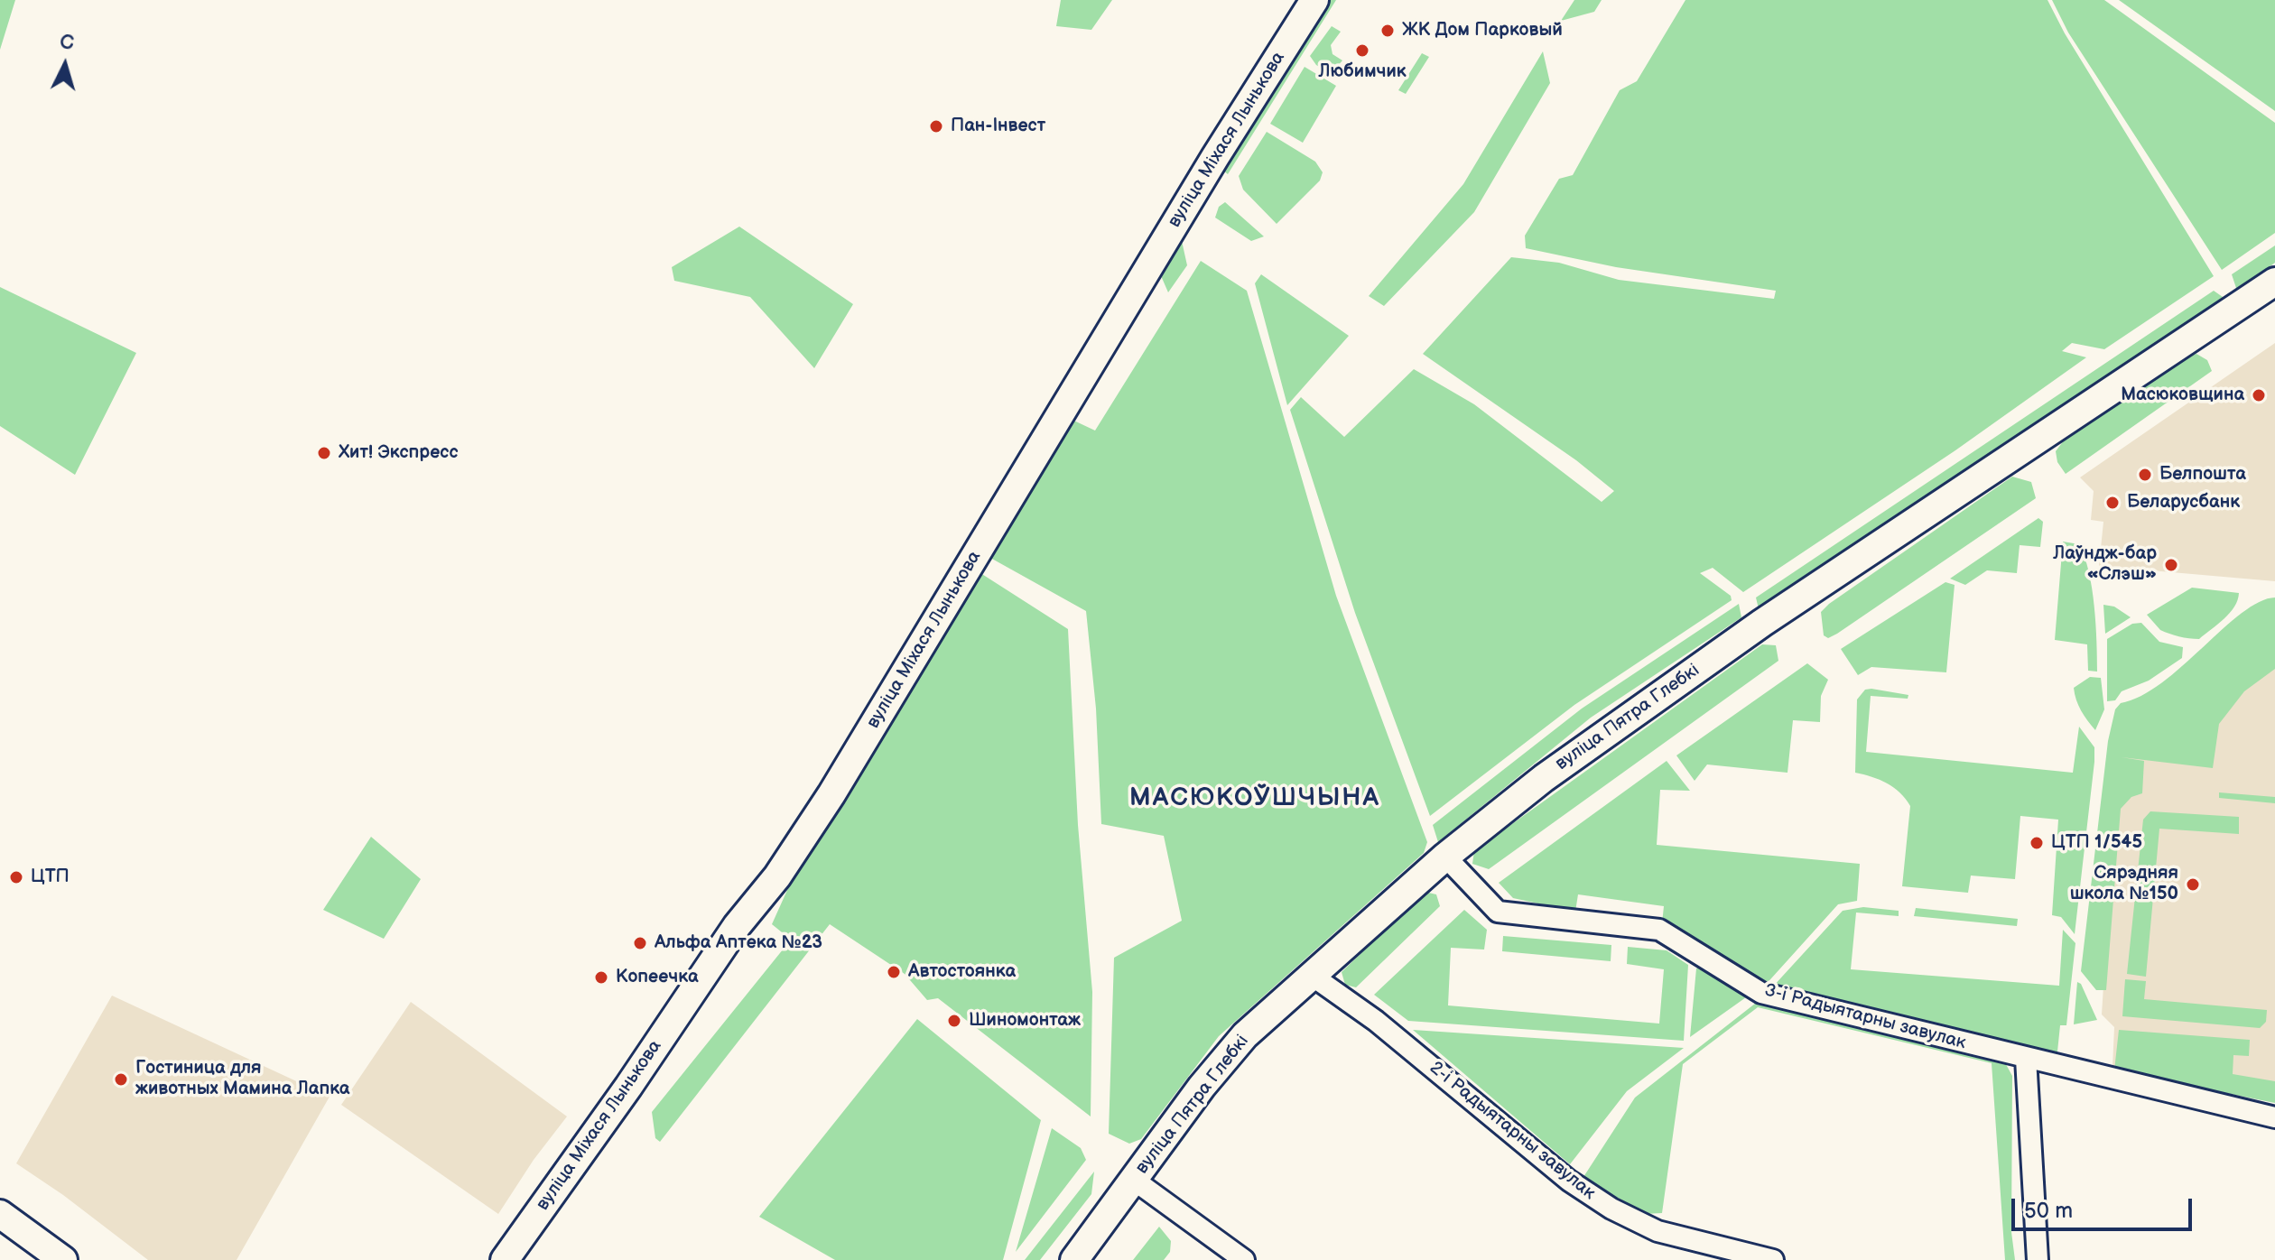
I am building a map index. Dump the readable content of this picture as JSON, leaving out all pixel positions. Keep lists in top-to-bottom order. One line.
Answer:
{"streets":{"street":["вуліца Міхася Лынькова","вуліца Пятра Глебкі","3-і Радыятарны завулак","2-і Радыятарны завулак"]},"crossings":[["вуліца Пятра Глебкі","3-і Радыятарны завулак"],["вуліца Пятра Глебкі","2-і Радыятарны завулак"]],"districts":["МАСЮКОЎШЧЫНА"],"places":["ЖК Дом Парковый","Любимчик","Пан-Інвест","Масюковщина","Хит! Экспресс","Белпошта","Беларусбанк","Лаўндж-бар «Слэш»","ЦТП 1/545","ЦТП","Сярэдняя школа №150","Альфа Аптека №23","Автостоянка","Копеечка","Шиномонтаж","Гостиница для животных Мамина Лапка"],"scale_bar":"50 m","north":"top"}
